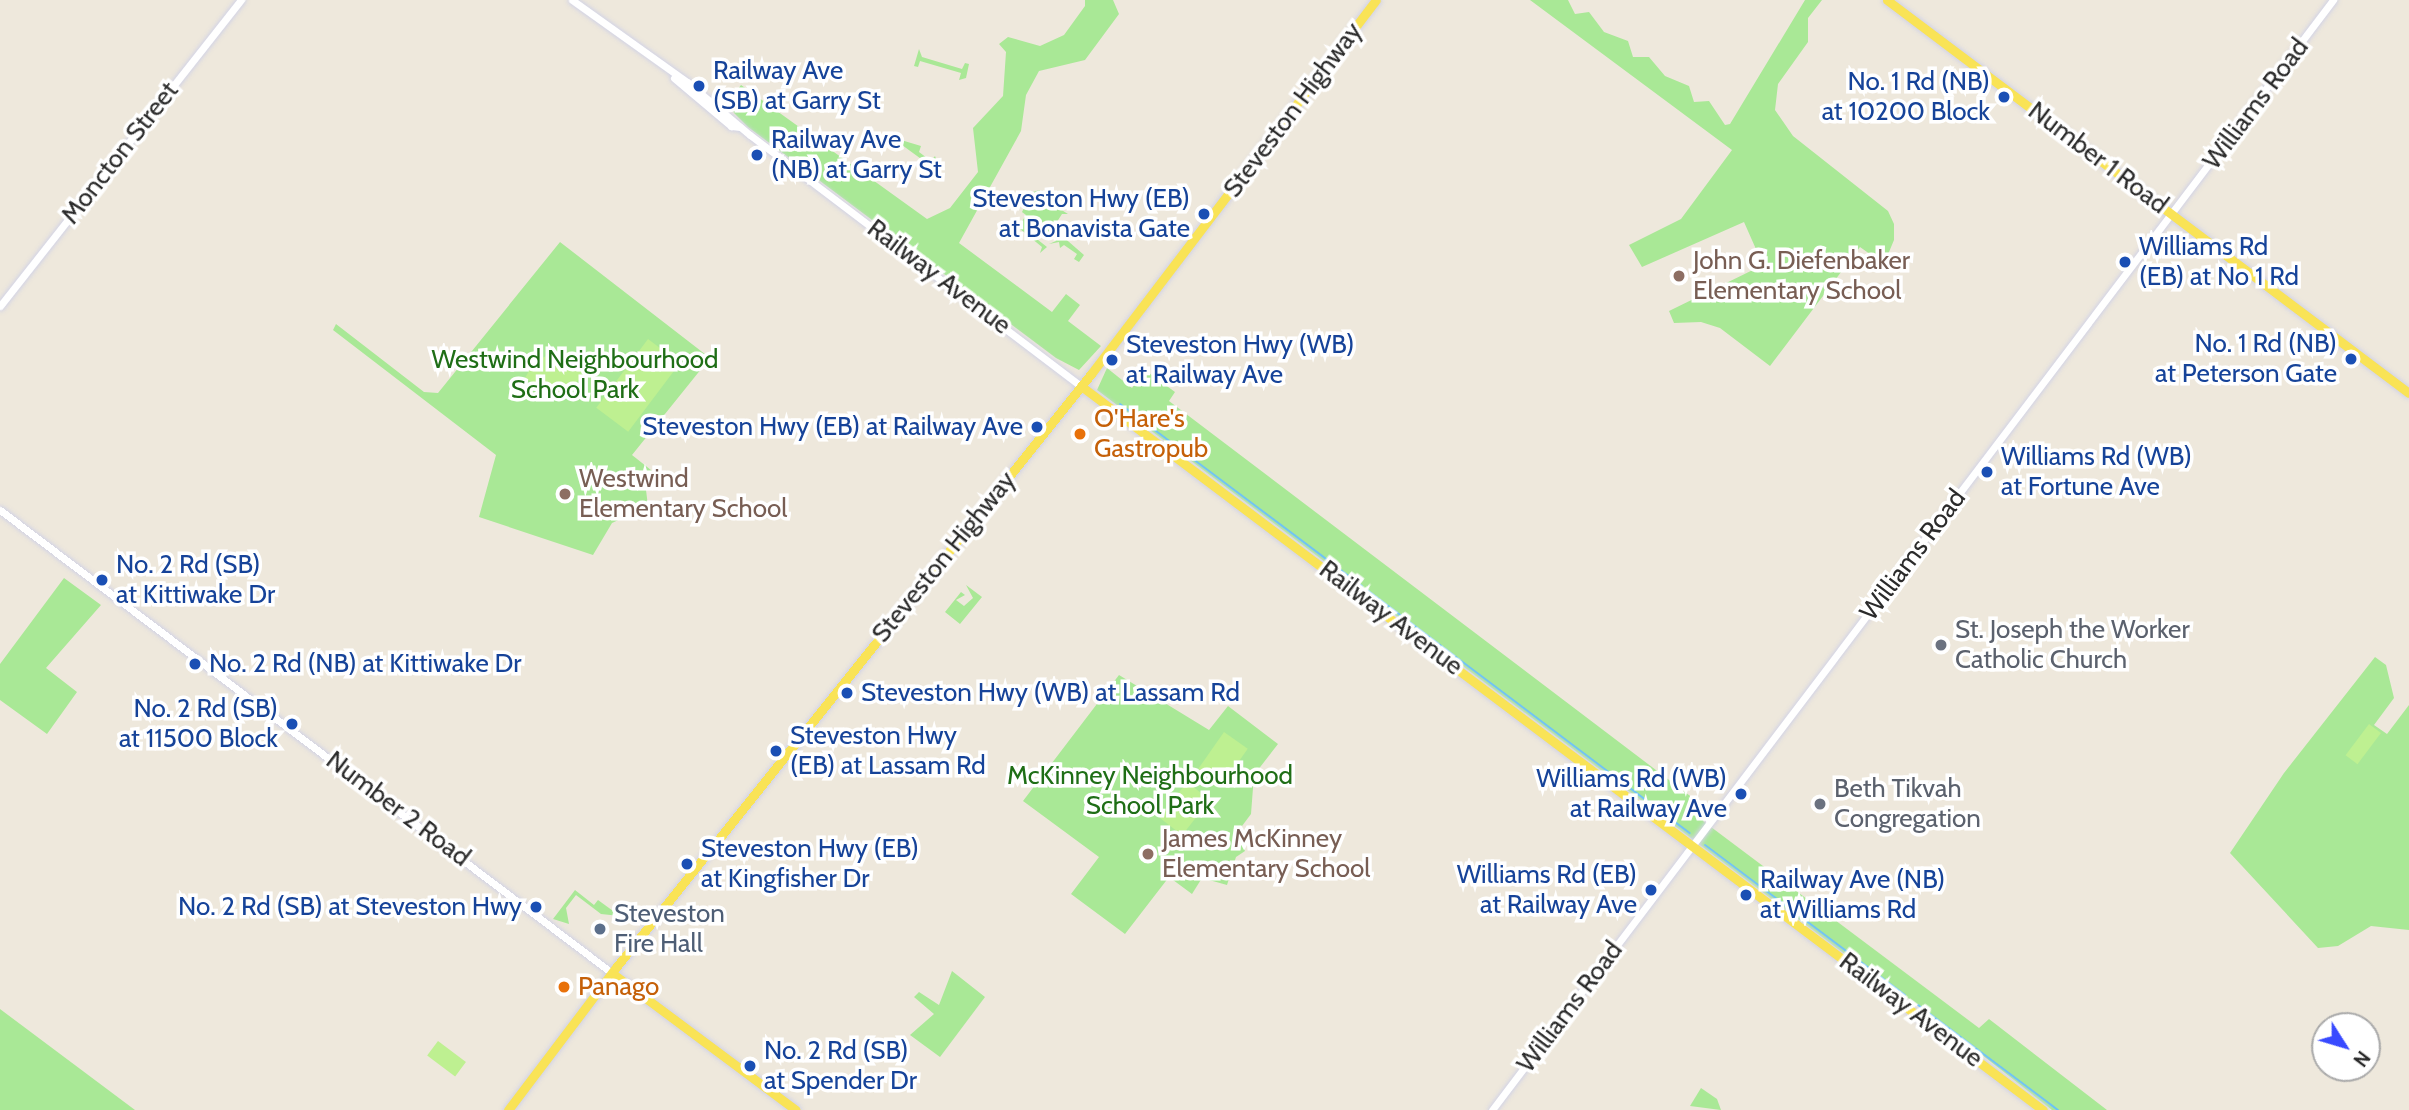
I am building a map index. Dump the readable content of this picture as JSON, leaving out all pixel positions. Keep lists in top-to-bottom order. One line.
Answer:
{"streets":{"main road":["Steveston Highway","Number 1 Road","Railway Avenue","Number 2 Road"],"street":["Williams Road","Moncton Street"]},"crossings":[["Williams Road","Number 1 Road"],["Williams Road","Railway Avenue"],["Steveston Highway","Railway Avenue"],["Steveston Highway","Number 2 Road"]],"parks":["Westwind Neighbourhood School Park","McKinney Neighbourhood School Park"],"places":["Railway Ave (SB) at Garry St","No. 1 Rd (NB) at 10200 Block","Railway Ave (NB) at Garry St","Steveston Hwy (EB) at Bonavista Gate","Williams Rd (EB) at No 1 Rd","John G. Diefenbaker Elementary School","No. 1 Rd (NB) at Peterson Gate","Steveston Hwy (WB) at Railway Ave","Steveston Hwy (EB) at Railway Ave","O'Hare's Gastropub","Williams Rd (WB) at Fortune Ave","Westwind Elementary School","No. 2 Rd (SB) at Kittiwake Dr","St. Joseph the Worker Catholic Church","No. 2 Rd (NB) at Kittiwake Dr","Steveston Hwy (WB) at Lassam Rd","No. 2 Rd (SB) at 11500 Block","Steveston Hwy (EB) at Lassam Rd","Williams Rd (WB) at Railway Ave","Beth Tikvah Congregation","James McKinney Elementary School","Steveston Hwy (EB) at Kingfisher Dr","Williams Rd (EB) at Railway Ave","Railway Ave (NB) at Williams Rd","No. 2 Rd (SB) at Steveston Hwy","Steveston Fire Hall","Panago","No. 2 Rd (SB) at Spender Dr"],"north":"bottom right"}
